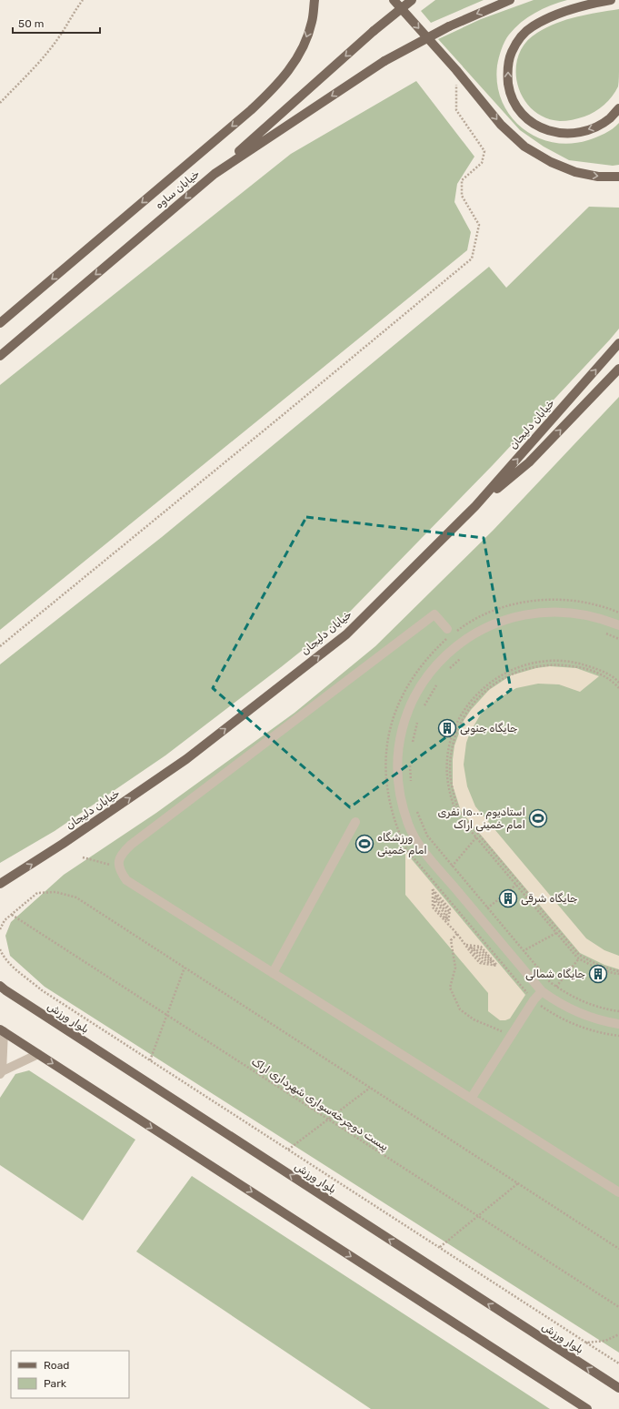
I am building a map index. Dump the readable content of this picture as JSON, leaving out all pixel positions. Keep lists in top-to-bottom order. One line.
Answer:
{"streets":{"main road":["خیابان ساوه","خیابان دلیجان","بلوار ورزش"],"path":["پیست دوچرخه‌سواری شهرداری اراک"]},"one_way":["خیابان دلیجان"],"places":{"building":["جایگاه جنوبی","جایگاه شرقی","جایگاه شمالی"],"sports":["استادیوم ۱۵۰۰۰ نفری امام خمینی اراک","ورزشگاه امام خمینی"]},"legend":["Road","Park"],"scale_bar":"50 m"}
